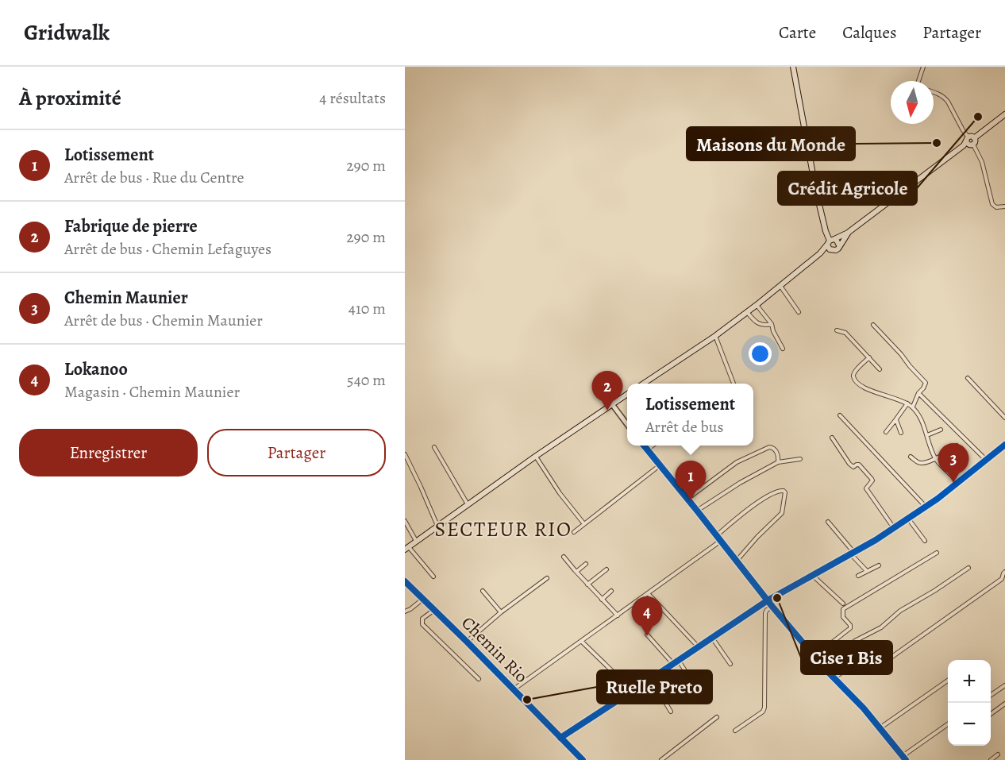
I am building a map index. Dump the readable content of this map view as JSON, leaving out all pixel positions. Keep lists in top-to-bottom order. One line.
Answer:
{"streets":{"street":["Chemin Rio"]},"districts":["SECTEUR RIO"],"places":["Crédit Agricole","Maisons du Monde","Cise 1 Bis","Ruelle Preto"],"north":"bottom","page":{"header":"Gridwalk","nav":["Carte","Calques","Partager"],"heading":["À proximité","4 résultats"],"list":[{"mark":"1","name":"Lotissement","note":"Arrêt de bus · Rue du Centre","value":"290 m"},{"mark":"2","name":"Fabrique de pierre","note":"Arrêt de bus · Chemin Lefaguyes","value":"290 m"},{"mark":"3","name":"Chemin Maunier","note":"Arrêt de bus · Chemin Maunier","value":"410 m"},{"mark":"4","name":"Lokanoo","note":"Magasin · Chemin Maunier","value":"540 m"}],"pins":["2","3","1","4"],"popup":["Lotissement","Arrêt de bus"],"buttons":["Enregistrer","Partager"],"map_buttons":["+","−"]}}
